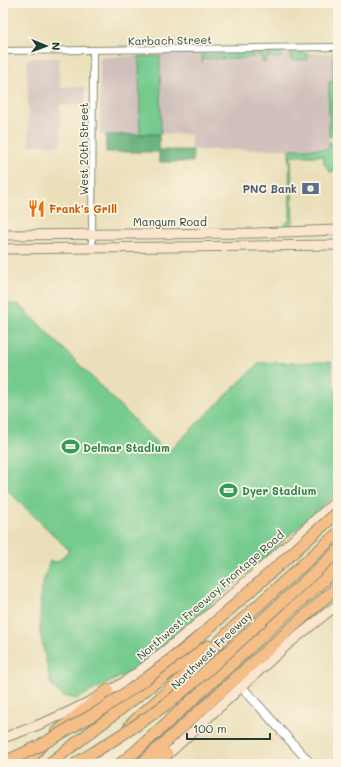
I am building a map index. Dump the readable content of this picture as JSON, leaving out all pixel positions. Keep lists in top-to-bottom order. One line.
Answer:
{"streets":{"highway":["Northwest Freeway"],"main road":["Mangum Road","Northwest Freeway Frontage Road"],"street":["Karbach Street","West 20th Street"]},"crossings":[["Karbach Street","West 20th Street"],["West 20th Street","Mangum Road"]],"places":{"bank":["PNC Bank"],"restaurant":["Frank's Grill"],"sports":["Delmar Stadium","Dyer Stadium"]},"scale_bar":"100 m","north":"right"}
